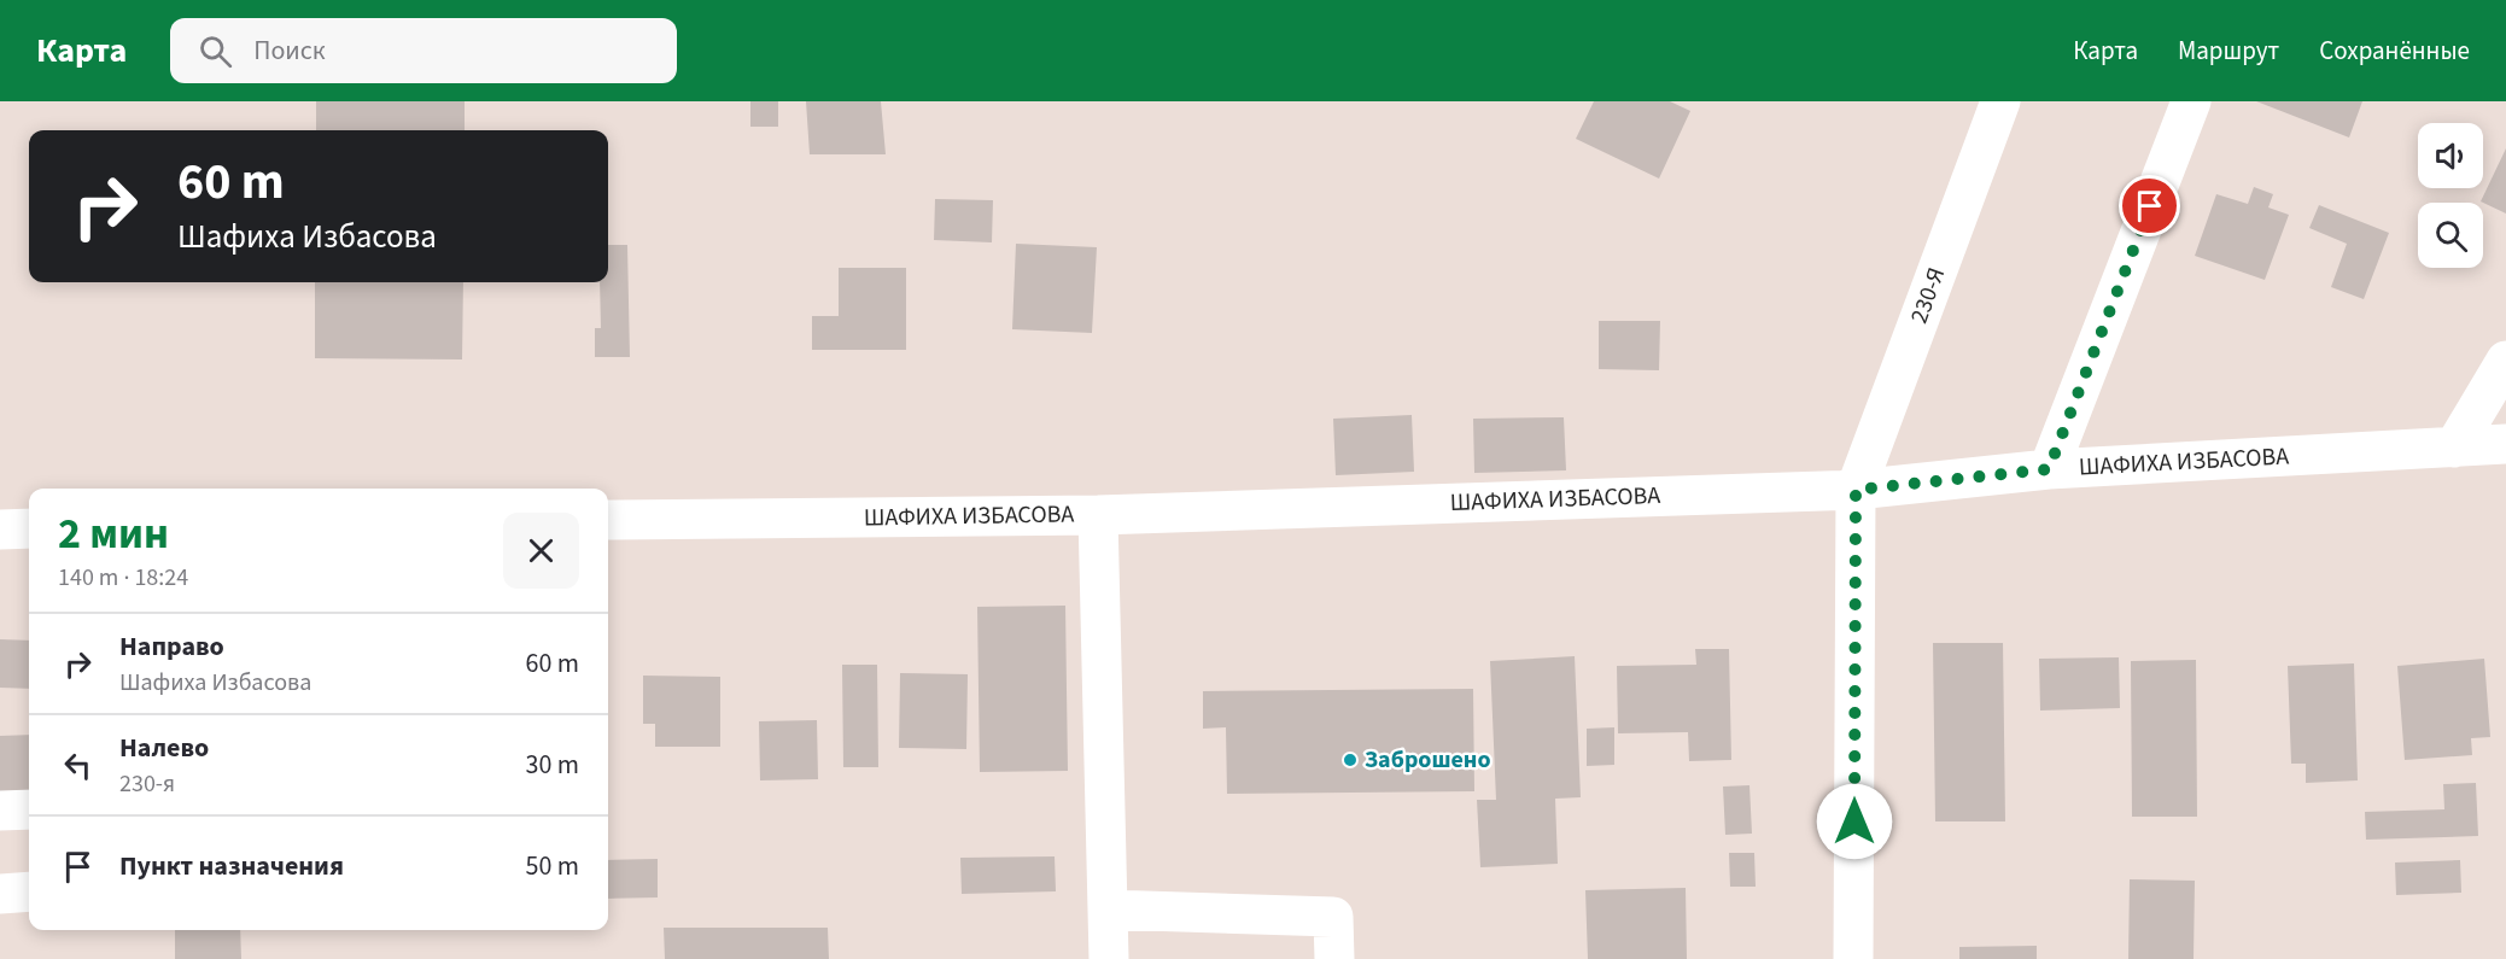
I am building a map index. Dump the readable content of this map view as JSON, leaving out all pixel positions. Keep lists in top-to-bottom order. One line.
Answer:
{"streets":{"street":["230-Я","ШАФИХА ИЗБАСОВА"]},"crossings":[["230-Я","ШАФИХА ИЗБАСОВА"]],"places":["Заброшено"],"page":{"header":"Карта","search":"Поиск","nav":["Карта","Маршрут","Сохранённые"],"turn":["60 m","Шафиха Избасова"],"heading":["2 мин","140 m · 18:24"],"list":[{"name":"Направо","note":"Шафиха Избасова","value":"60 m"},{"name":"Налево","note":"230-я","value":"30 m"},{"name":"Пункт назначения","value":"50 m"}]}}
